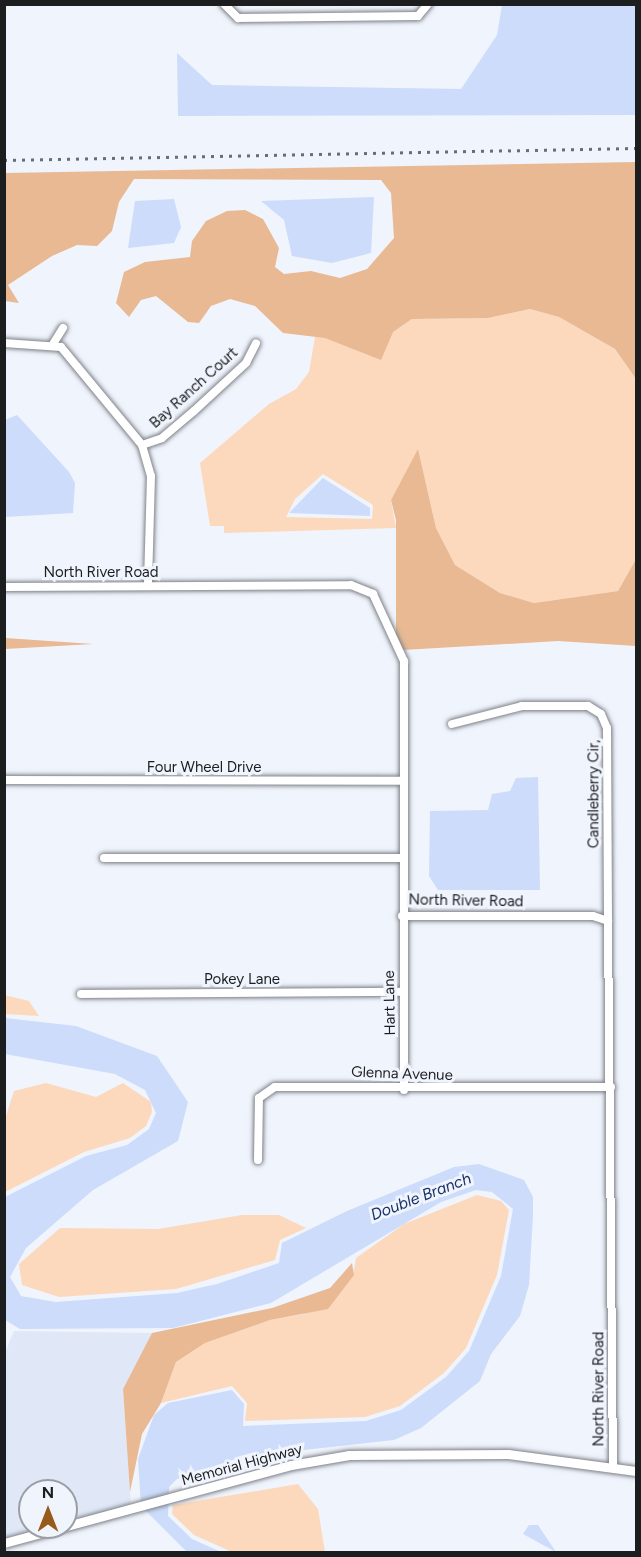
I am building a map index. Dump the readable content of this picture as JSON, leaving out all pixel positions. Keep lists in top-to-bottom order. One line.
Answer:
{"streets":{"street":["Bay Ranch Court","North River Road","Four Wheel Drive","Candleberry Cir,","Pokey Lane","Hart Lane","Glenna Avenue","Memorial Highway"]},"crossings":[["North River Road","Four Wheel Drive"],["North River Road","Candleberry Cir,"],["North River Road","Hart Lane"],["North River Road","Glenna Avenue"],["North River Road","Memorial Highway"],["Pokey Lane","Hart Lane"],["Hart Lane","Glenna Avenue"]],"water":["Double Branch"],"north":"top"}
